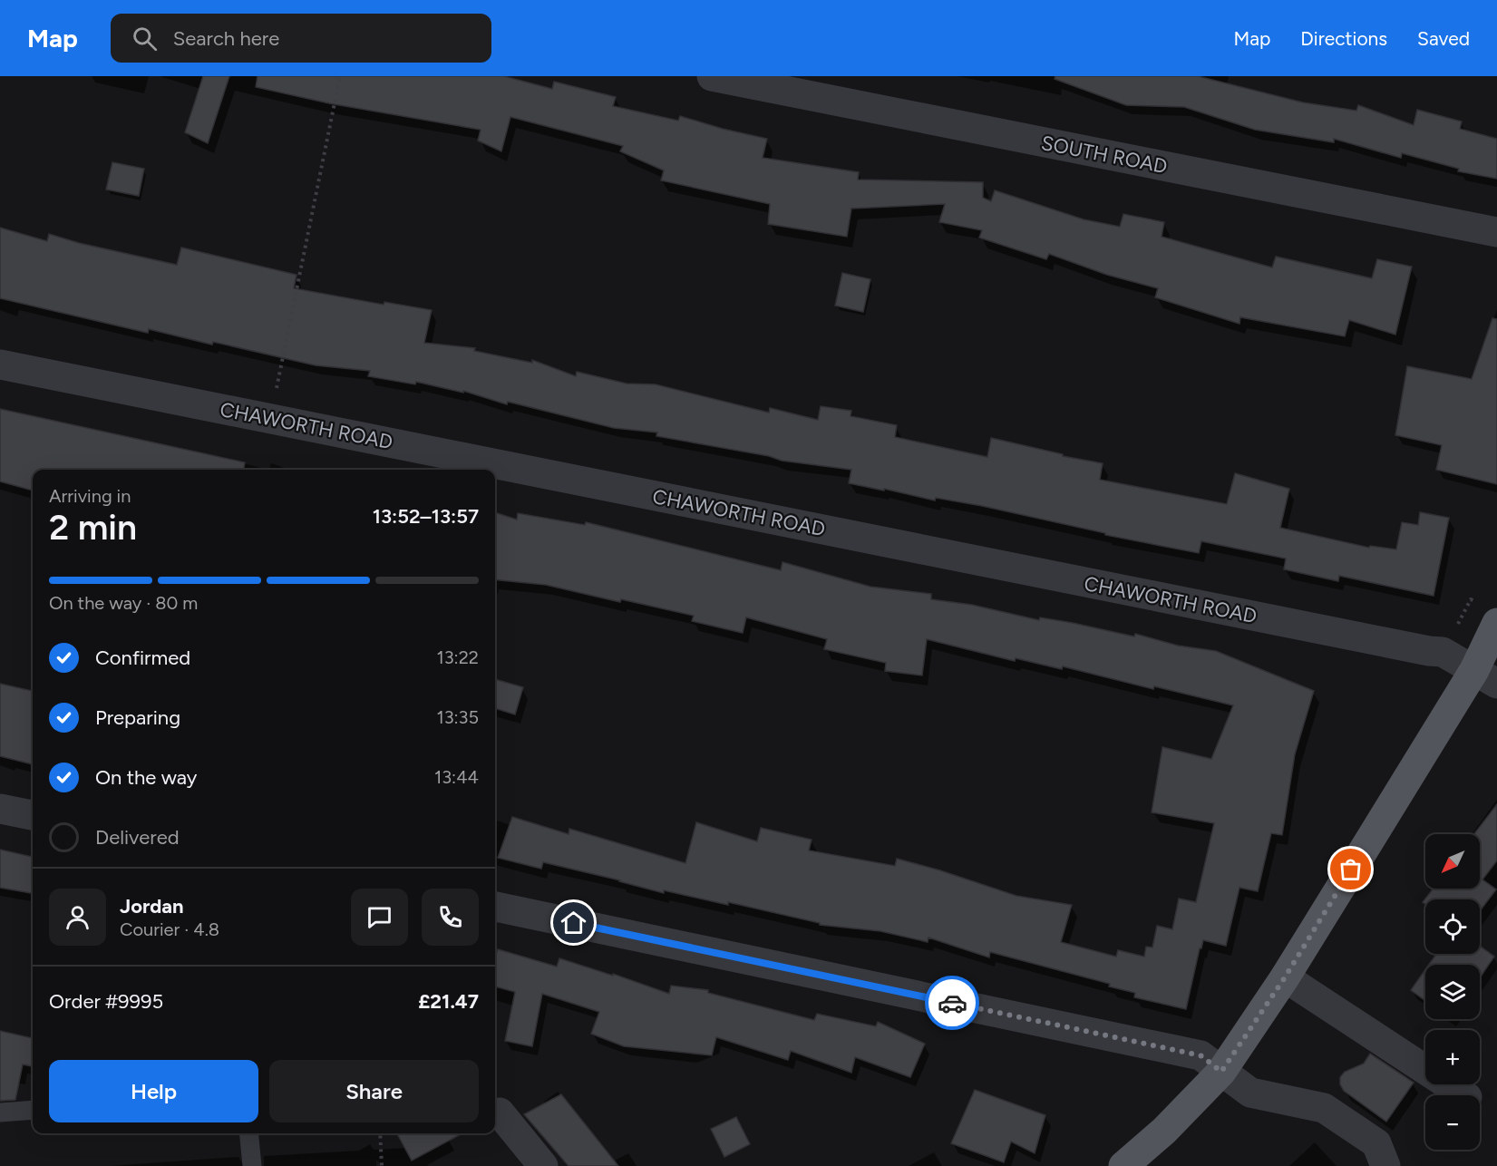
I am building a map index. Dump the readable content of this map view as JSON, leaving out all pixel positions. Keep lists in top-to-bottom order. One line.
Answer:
{"streets":{"street":["SOUTH ROAD","CHAWORTH ROAD"]},"north":"bottom left","page":{"header":"Map","search":"Search here","nav":["Map","Directions","Saved"],"heading":["2 min","Arriving in","13:52–13:57"],"panel":["Jordan","Courier · 4.8","Order #9995","£21.47"],"bar":"On the way · 80 m","list":[["Confirmed","13:22"],["Preparing","13:35"],["On the way","13:44"],"Delivered"],"map_buttons":["+","−"],"buttons":["Help","Share"]}}
